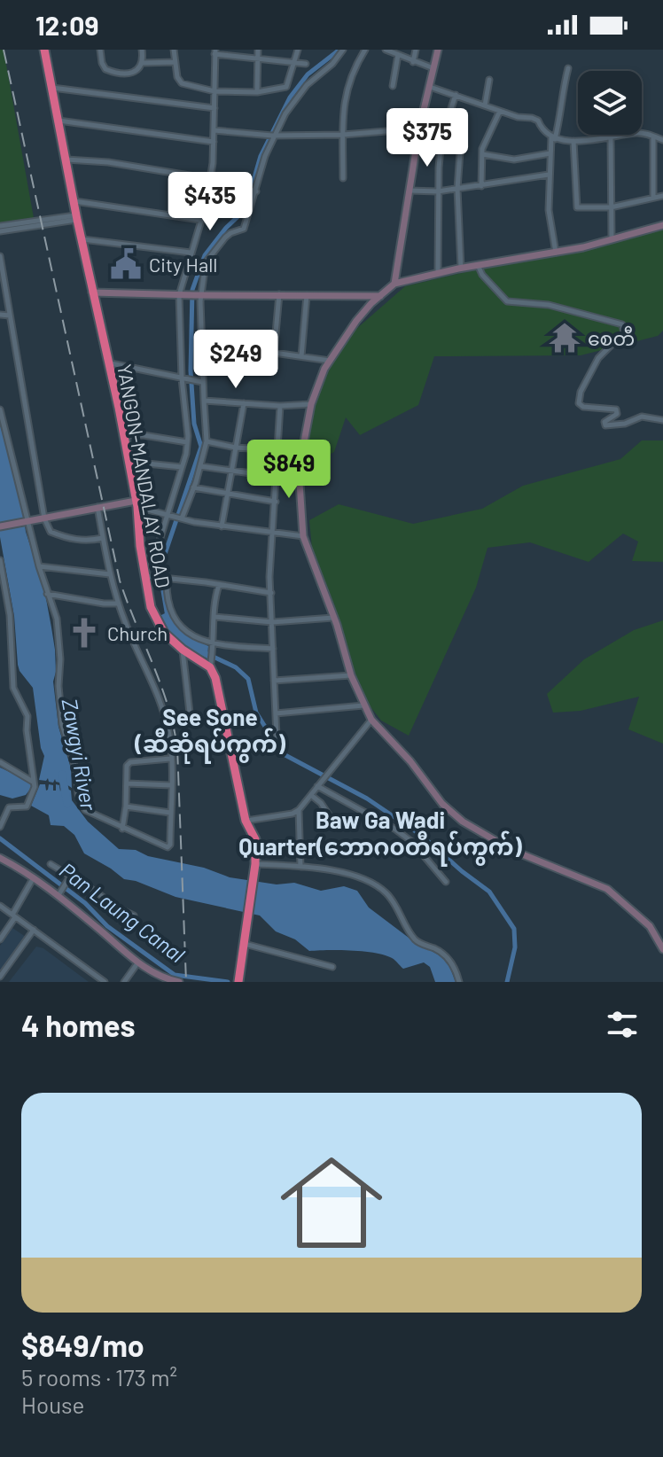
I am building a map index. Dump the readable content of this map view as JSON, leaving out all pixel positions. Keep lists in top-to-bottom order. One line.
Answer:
{"streets":{"highway":["YANGON-MANDALAY ROAD"]},"districts":["See Sone (ဆီဆုံရပ်ကွက်)","Baw Ga Wadi Quarter(ဘောဂ၀တီရပ်ကွက်)"],"water":["Zawgyi River","Pan Laung Canal"],"places":{"public building":["City Hall"],"temple":["စေတီ"],"church":["Church"]},"page":{"status":"12:09","price":["$375","$435","$249","$849"],"heading":"4 homes","list":[{"name":"$849/mo","note":"5 rooms · 173 m² · House"}]}}
